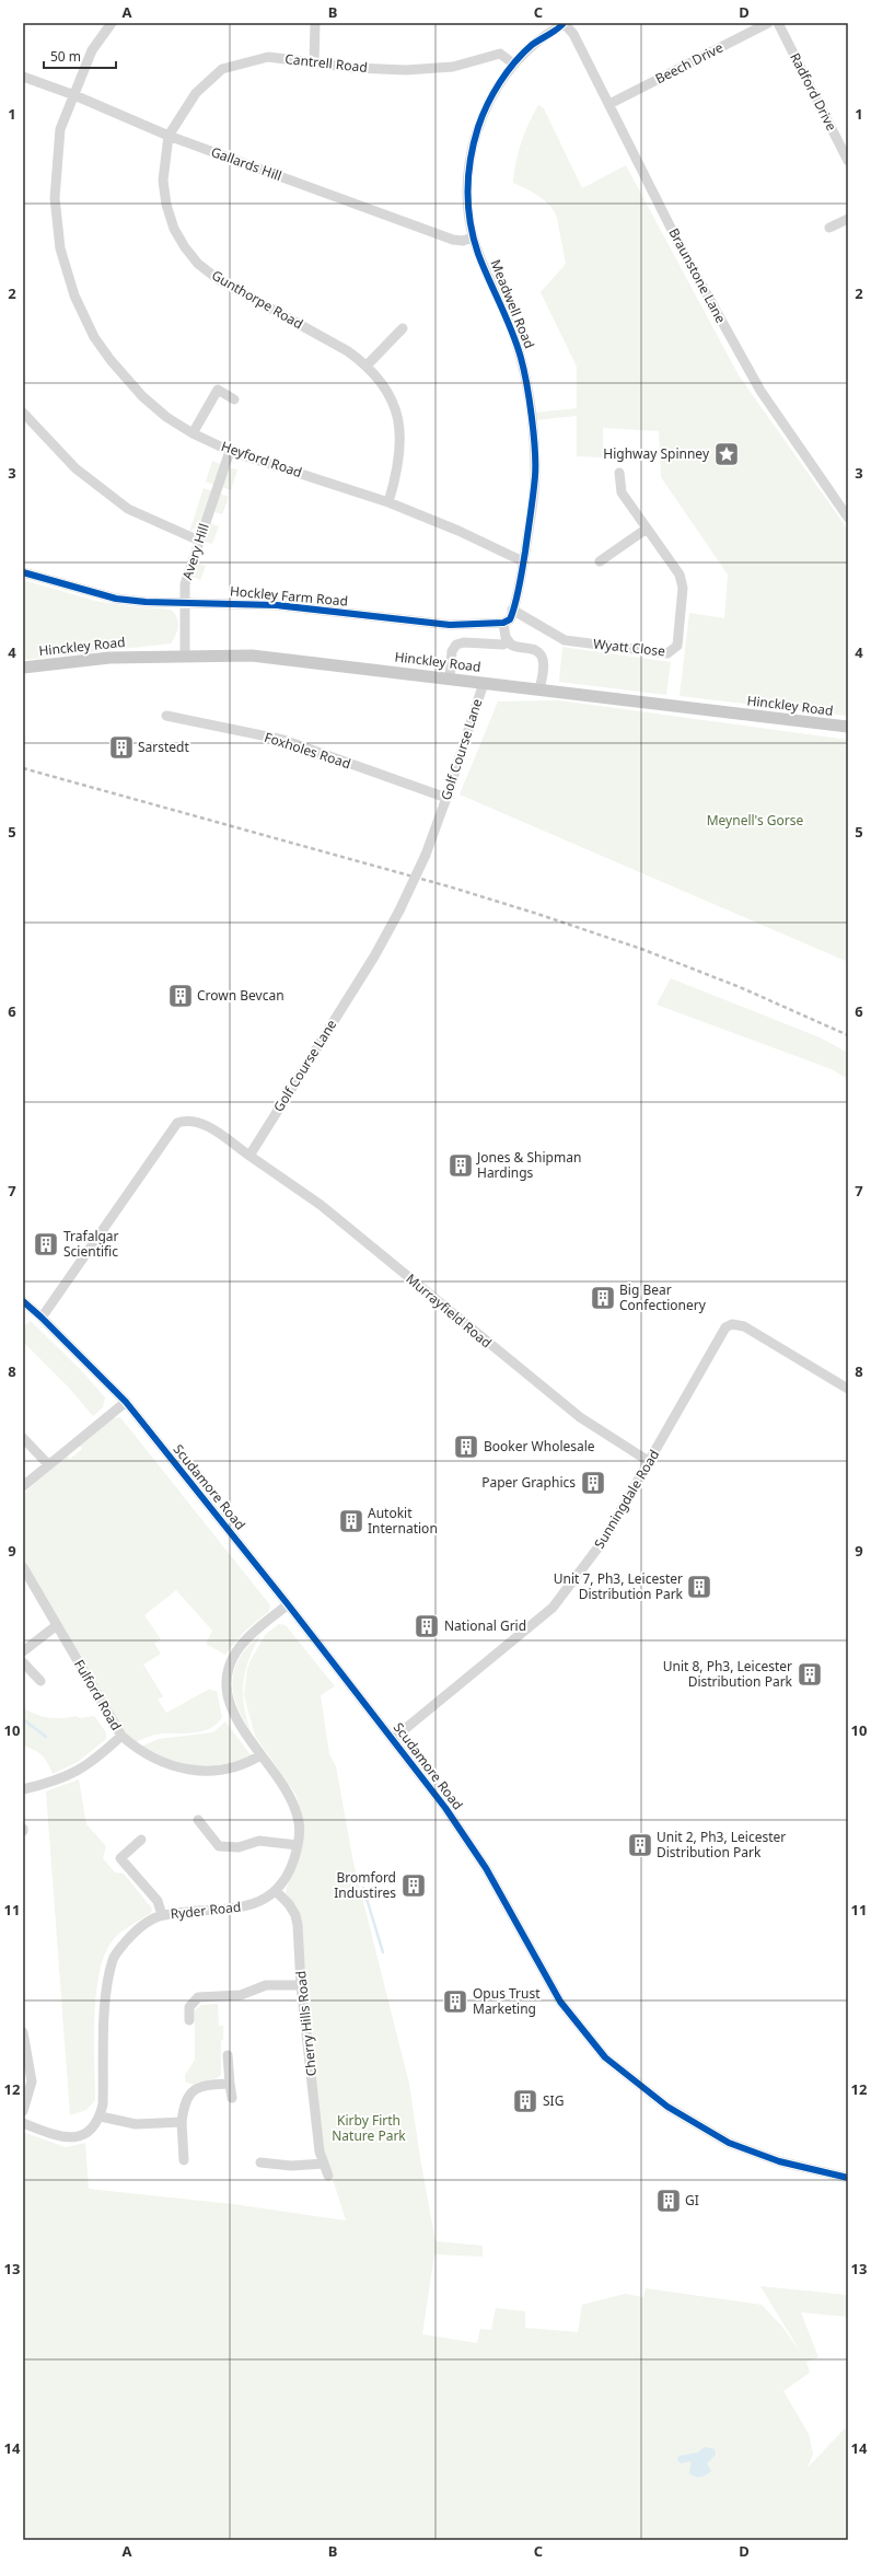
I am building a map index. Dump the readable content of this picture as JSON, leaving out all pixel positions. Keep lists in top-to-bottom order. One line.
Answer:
{"streets":{"main road":["Hinckley Road"],"street":["Cantrell Road","Beech Drive","Radford Drive","Gallards Hill","Braunstone Lane","Gunthorpe Road","Meadwell Road","Heyford Road","Avery Hill","Hockley Farm Road","Wyatt Close","Golf Course Lane","Foxholes Road","Murrayfield Road","Scudamore Road","Sunningdale Road","Fulford Road","Ryder Road","Cherry Hills Road"]},"crossings":[["Cantrell Road","Gallards Hill"],["Cantrell Road","Gunthorpe Road"],["Cantrell Road","Meadwell Road"],["Beech Drive","Braunstone Lane"],["Gallards Hill","Gunthorpe Road"],["Gallards Hill","Meadwell Road"],["Gallards Hill","Heyford Road"],["Braunstone Lane","Meadwell Road"],["Gunthorpe Road","Heyford Road"],["Meadwell Road","Heyford Road"],["Meadwell Road","Hockley Farm Road"],["Meadwell Road","Wyatt Close"],["Heyford Road","Avery Hill"],["Avery Hill","Hockley Farm Road"],["Avery Hill","Hinckley Road"],["Hinckley Road","Golf Course Lane"],["Golf Course Lane","Foxholes Road"],["Golf Course Lane","Murrayfield Road"],["Murrayfield Road","Sunningdale Road"],["Scudamore Road","Sunningdale Road"],["Scudamore Road","Ryder Road"],["Fulford Road","Ryder Road"],["Ryder Road","Cherry Hills Road"]],"parks":["Meynell's Gorse","Kirby Firth Nature Park"],"places":{"place":["Highway Spinney"],"building":["Sarstedt","Crown Bevcan","Jones & Shipman Hardings","Trafalgar Scientific","Big Bear Confectionery","Booker Wholesale","Paper Graphics","Autokit Internation","Unit 7, Ph3, Leicester Distribution Park","National Grid","Unit 8, Ph3, Leicester Distribution Park","Unit 2, Ph3, Leicester Distribution Park","Bromford Industires","Opus Trust Marketing","SIG","GI"]},"scale_bar":"50 m","grid":{"columns":["A","B","C","D"],"rows":["1","2","3","4","5","6","7","8","9","10","11","12","13","14"]}}
